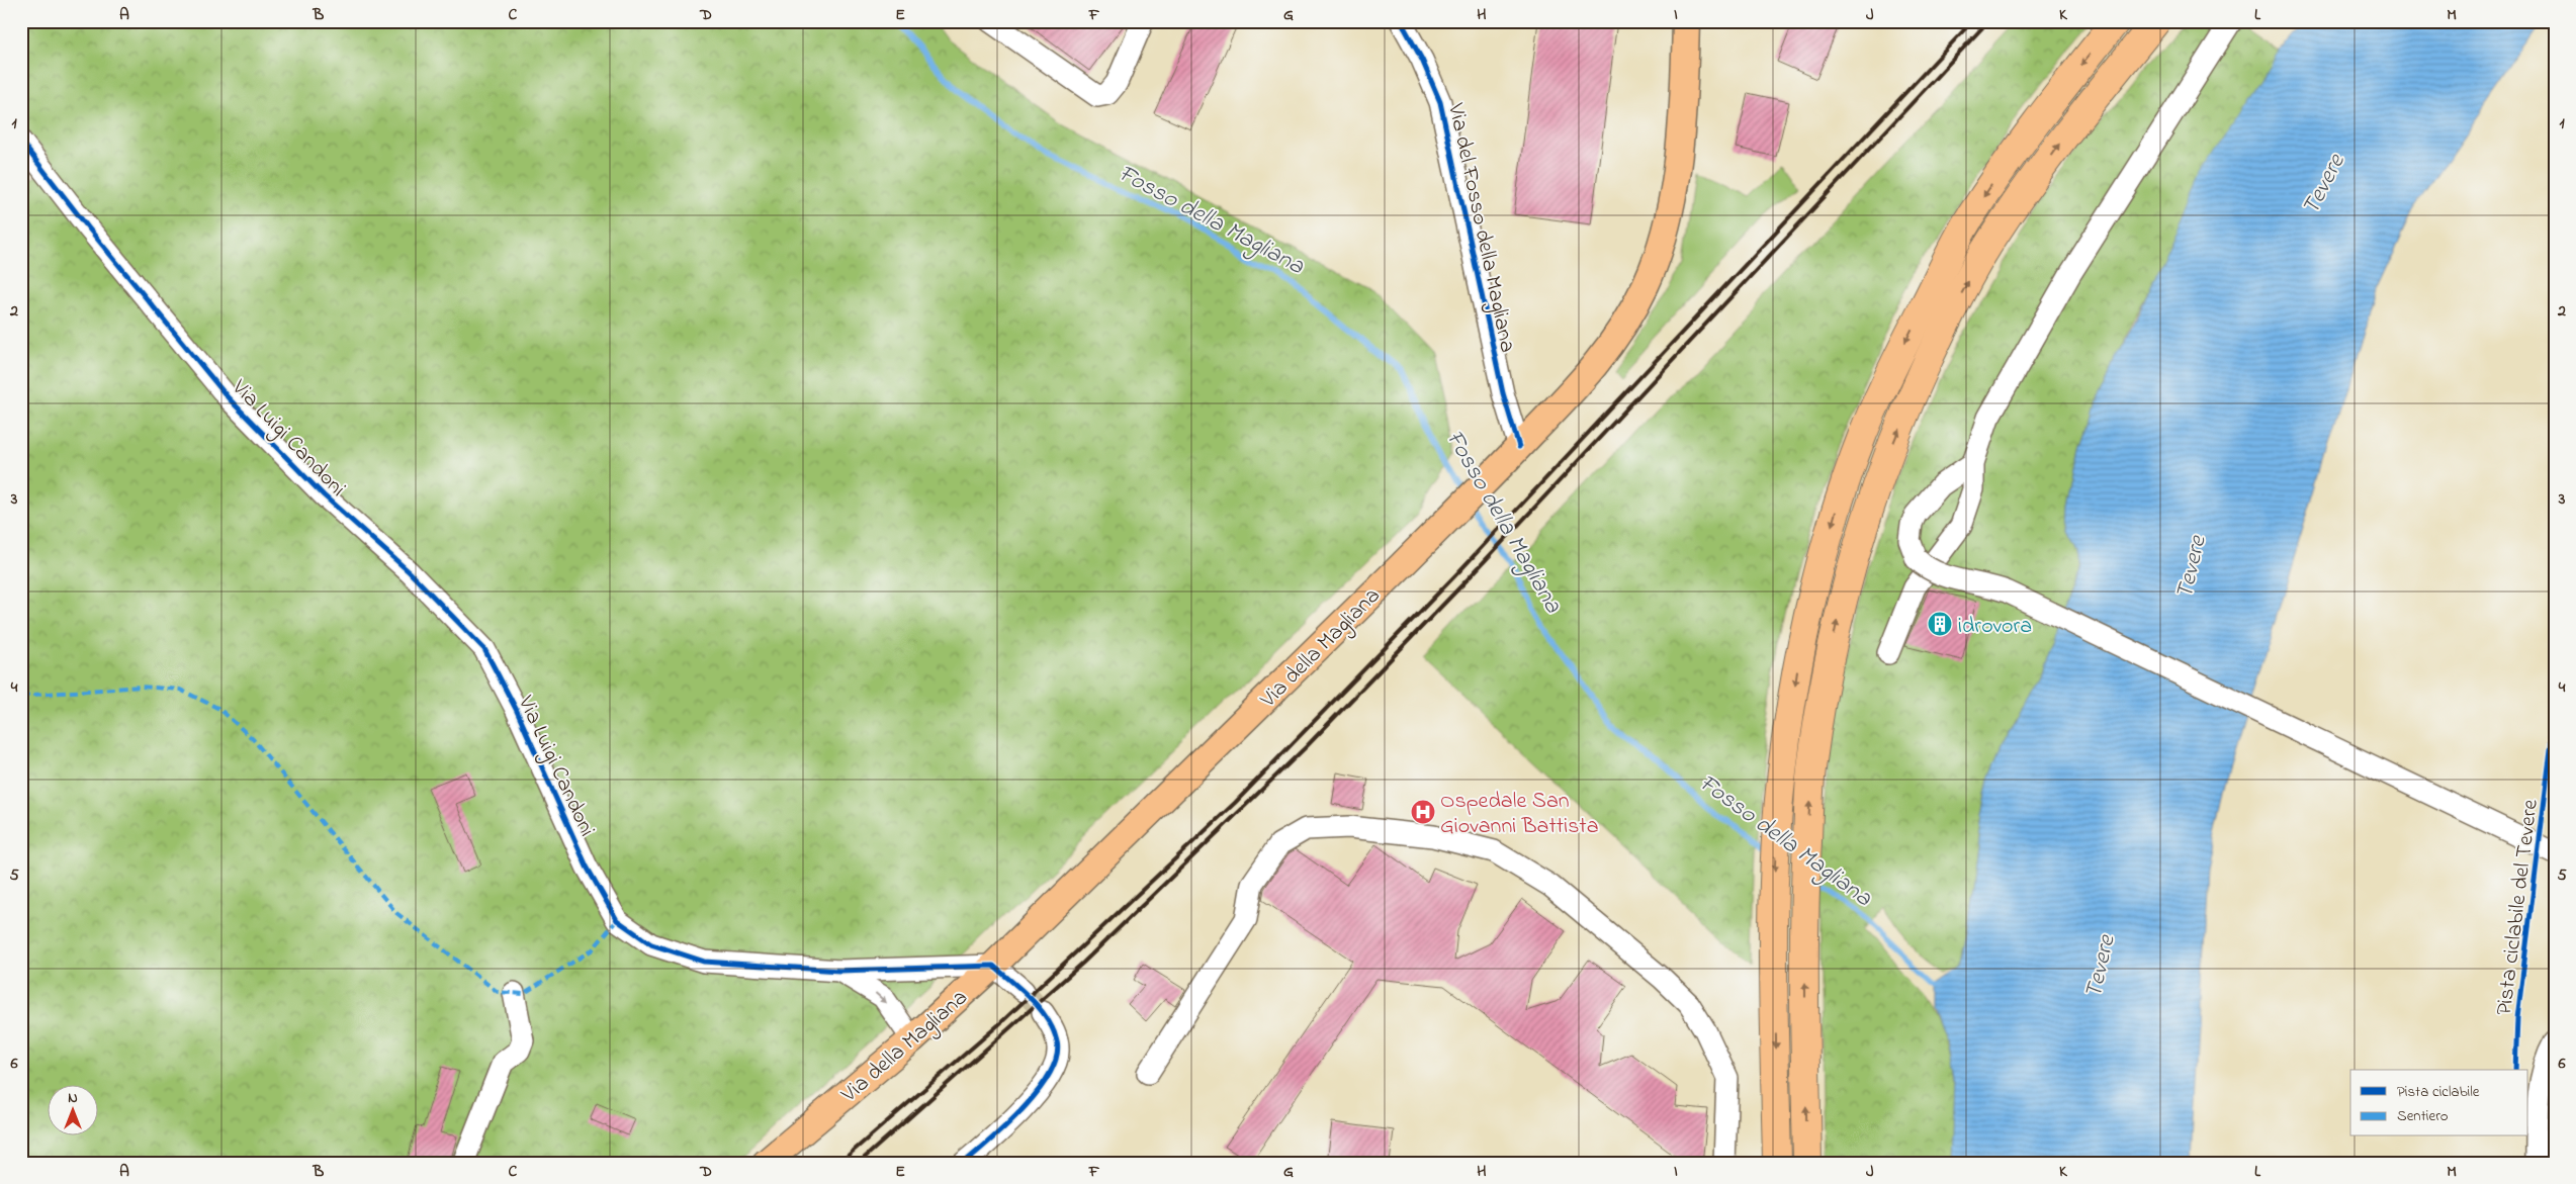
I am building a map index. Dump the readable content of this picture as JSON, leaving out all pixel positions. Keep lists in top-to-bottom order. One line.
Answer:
{"streets":{"main road":["Via della Magliana"],"street":["Via del Fosso della Magliana","Via Luigi Candoni"],"cycle path":["Pista ciclabile del Tevere"]},"crossings":[["Via del Fosso della Magliana","Via della Magliana"],["Via Luigi Candoni","Via della Magliana"]],"water":["Tevere","Fosso della Magliana"],"places":{"building":["idrovora"],"hospital":["Ospedale San Giovanni Battista"]},"legend":["Pista ciclabile","Sentiero"],"north":"top","grid":{"columns":["A","B","C","D","E","F","G","H","I","J","K","L","M"],"rows":["1","2","3","4","5","6"]}}
